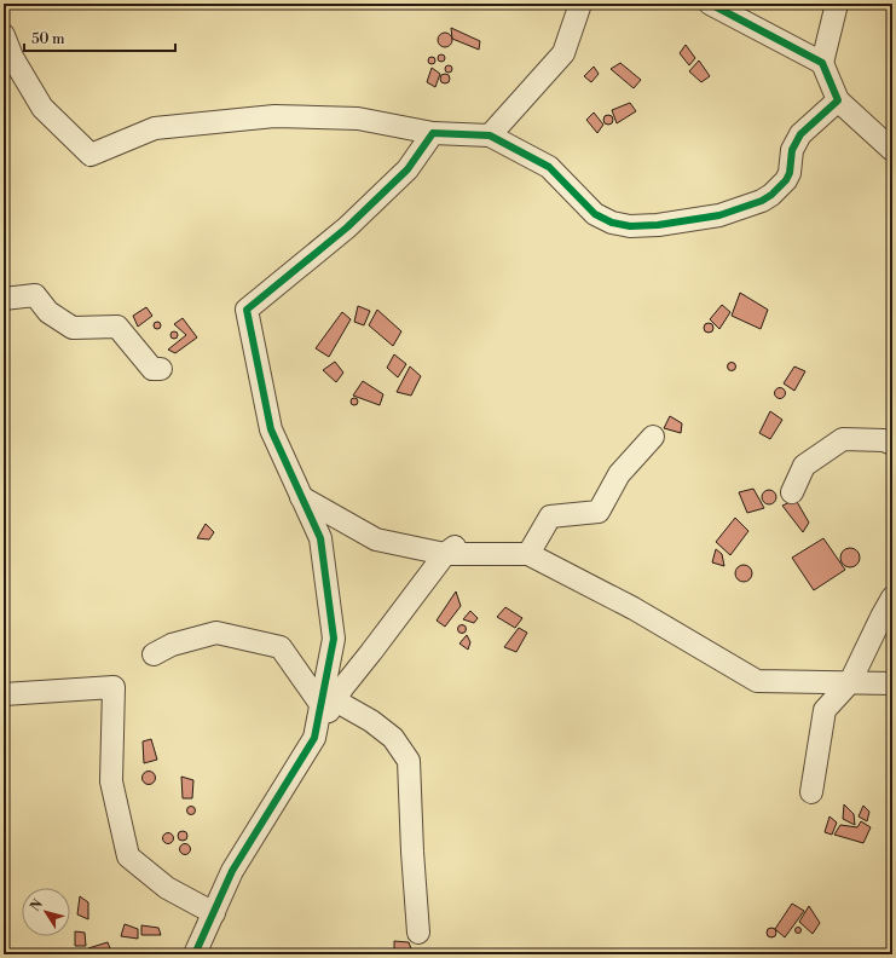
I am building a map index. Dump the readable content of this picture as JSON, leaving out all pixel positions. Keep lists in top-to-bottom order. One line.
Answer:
{"scale_bar":"50 m","north":"top left"}
